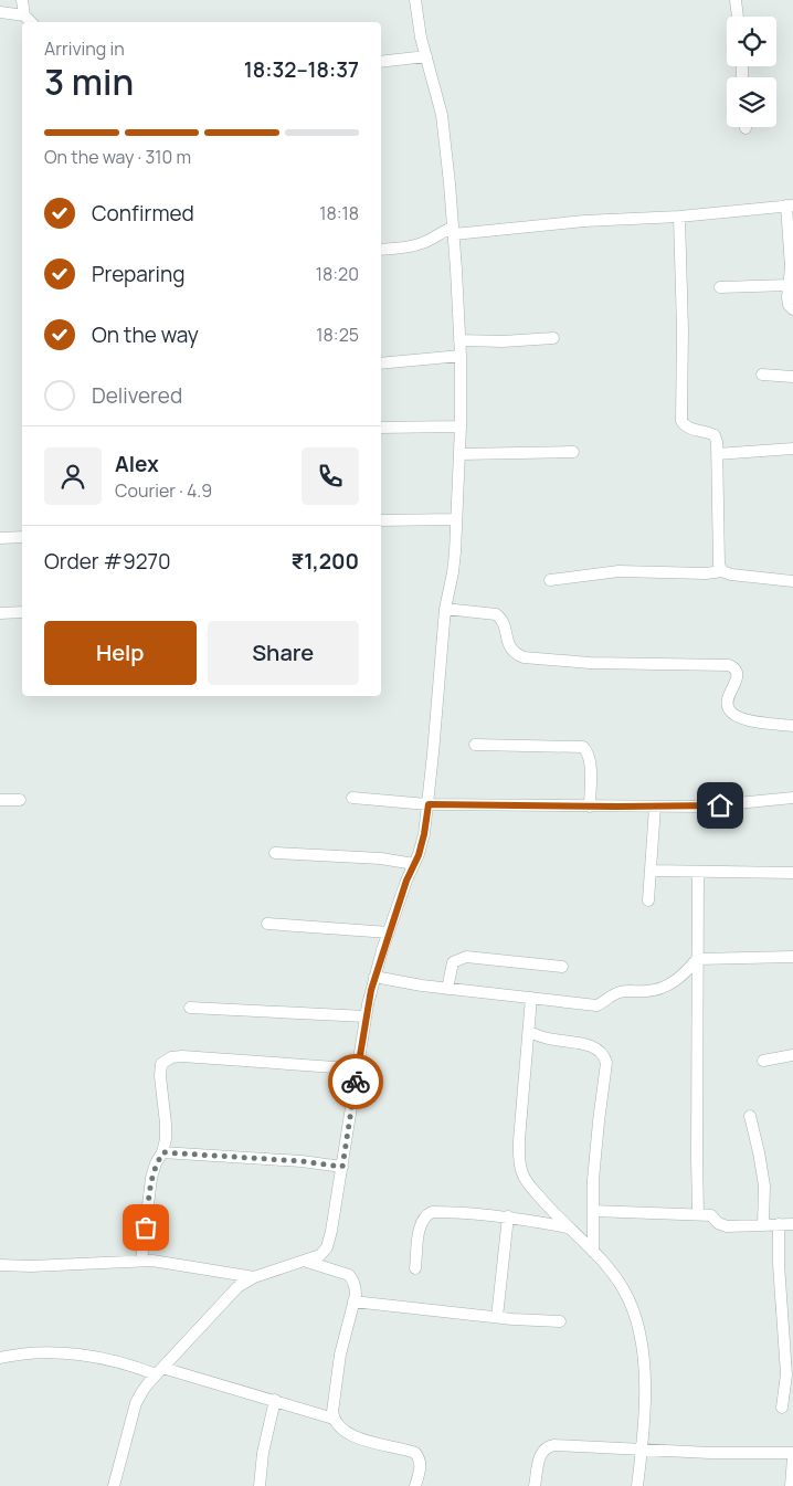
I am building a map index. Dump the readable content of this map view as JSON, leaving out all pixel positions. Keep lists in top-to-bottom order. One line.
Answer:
{"page":{"heading":["3 min","Arriving in","18:32–18:37"],"panel":["Alex","Courier · 4.9","Order #9270","₹1,200"],"bar":"On the way · 310 m","list":[["Confirmed","18:18"],["Preparing","18:20"],["On the way","18:25"],"Delivered"],"buttons":["Help","Share"]}}
